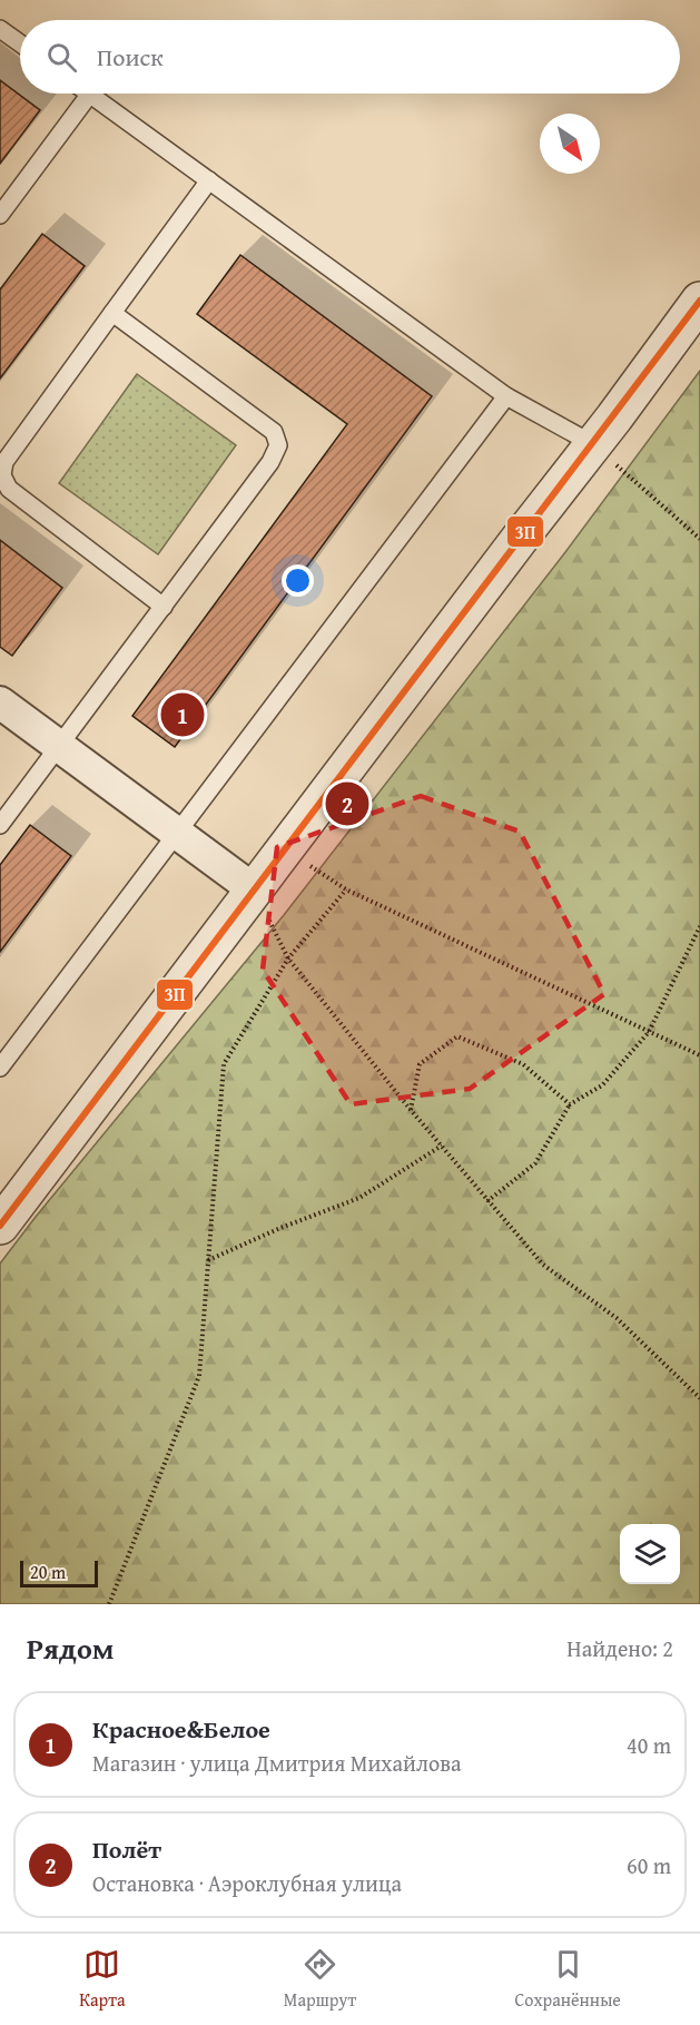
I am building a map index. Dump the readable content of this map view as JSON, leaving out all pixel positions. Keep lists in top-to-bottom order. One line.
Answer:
{"lines":["transit line 3П"],"scale_bar":"20 m","north":"bottom right","page":{"search":"Поиск","pins":["1","2"],"scale":"20 m","heading":["Рядом","Найдено: 2"],"list":[{"mark":"1","name":"Красное&Белое","note":"Магазин · улица Дмитрия Михайлова","value":"40 m"},{"mark":"2","name":"Полёт","note":"Остановка · Аэроклубная улица","value":"60 m"}],"nav":["Карта","Маршрут","Сохранённые"]}}
